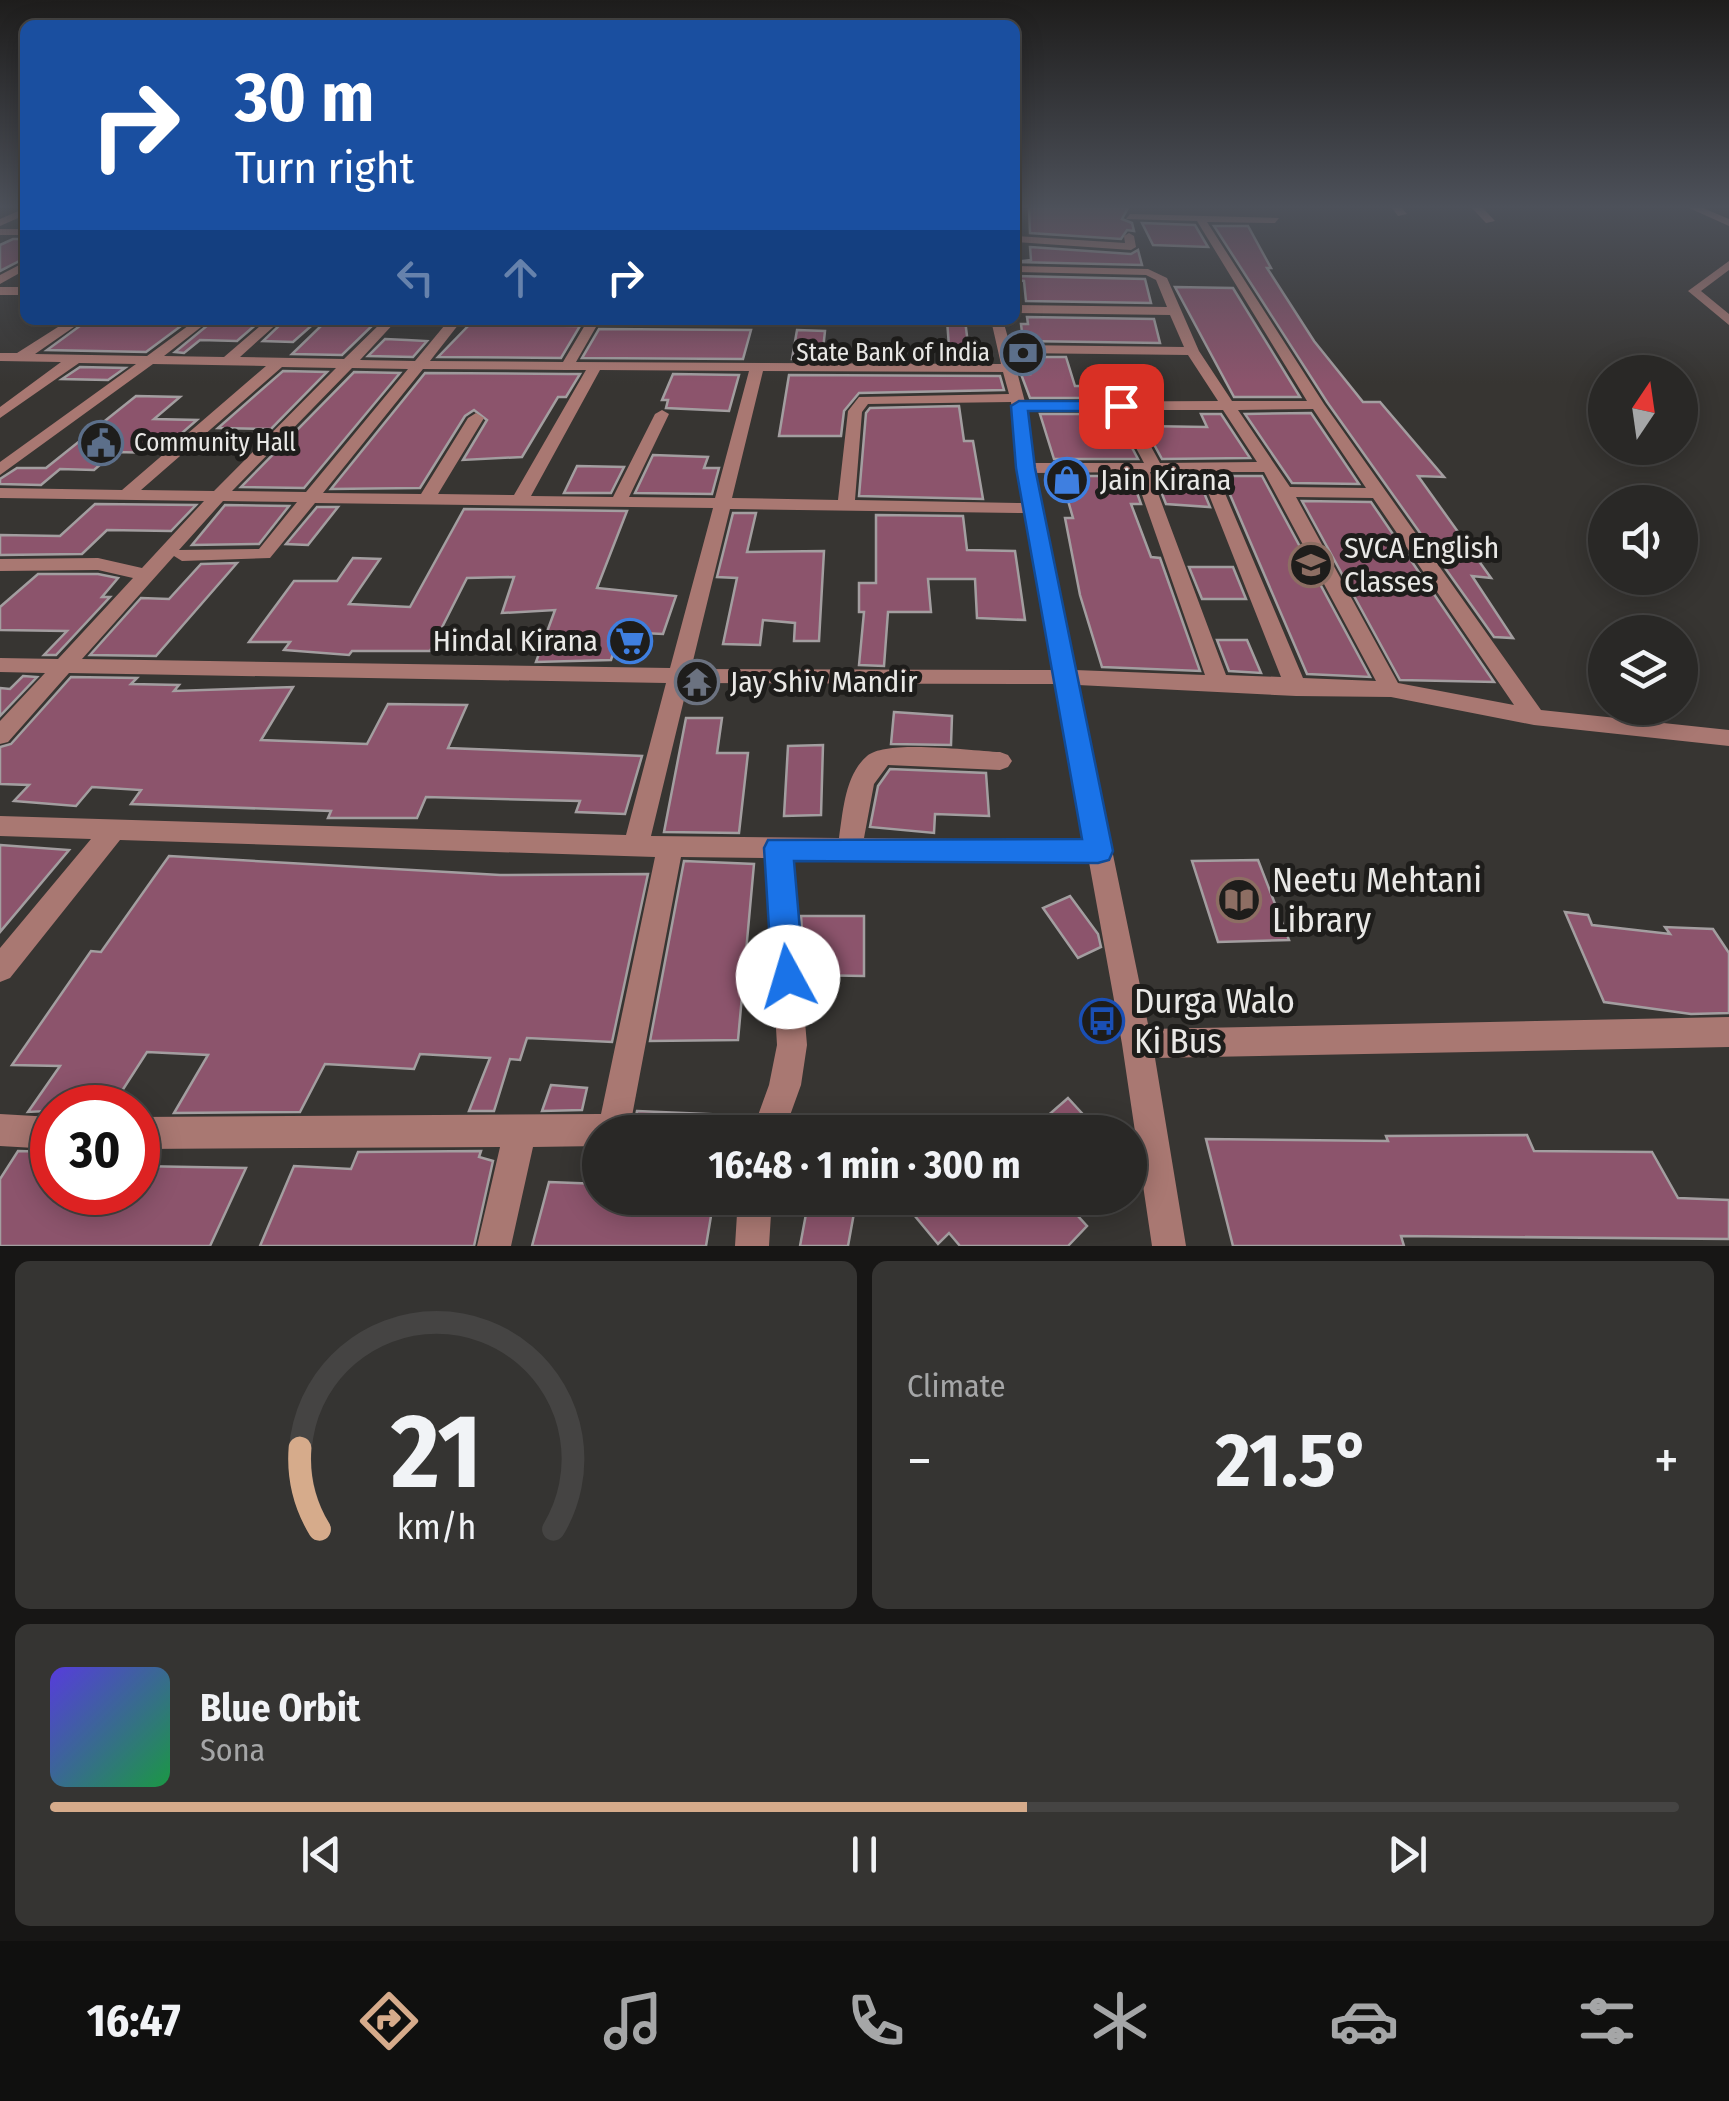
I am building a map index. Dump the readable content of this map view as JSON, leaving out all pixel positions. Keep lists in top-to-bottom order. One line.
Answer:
{"places":{"bank":["State Bank of India"],"public building":["Community Hall"],"shop":["Jain Kirana"],"school or university":["SVCA English Classes"],"supermarket":["Hindal Kirana"],"temple":["Jay Shiv Mandir"],"library":["Neetu Mehtani Library"],"bus stop":["Durga Walo Ki Bus"]},"north":"top","page":{"turn":["30 m","Turn right"],"limit":"30","trip":"16:48 · 1 min · 300 m","tile":"Climate","heat":["−","21.5°","+"],"song":["Blue Orbit","Sona"],"tabs":"16:47","gauge":["21","km/h"]}}
